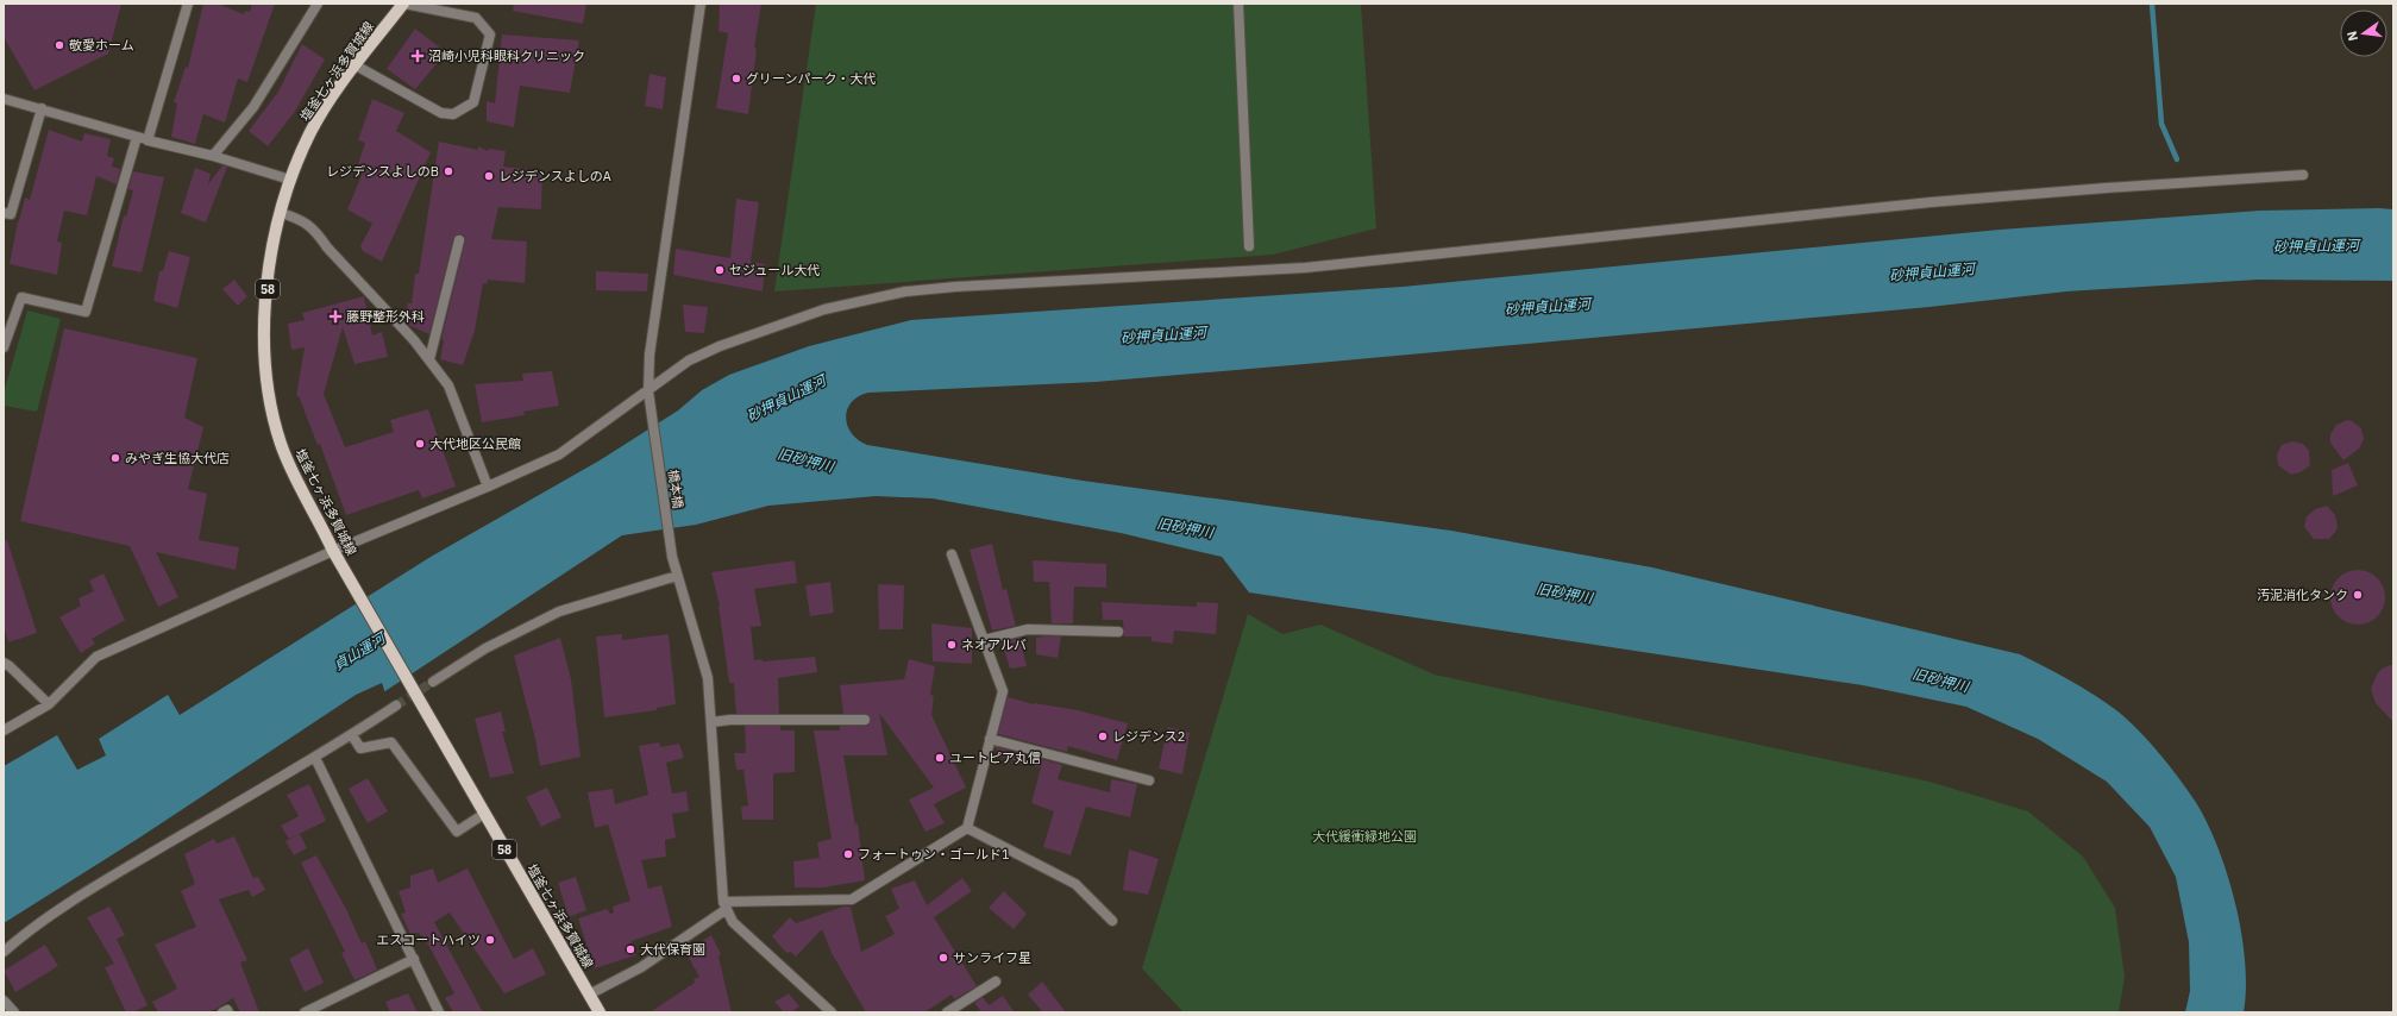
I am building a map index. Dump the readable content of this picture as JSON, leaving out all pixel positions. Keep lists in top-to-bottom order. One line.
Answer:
{"streets":{"main road":["塩釜七ヶ浜多賀城線","58"],"street":["橋本橋"]},"water":["砂押貞山運河","旧砂押川","貞山運河"],"parks":["大代緩衝緑地公園"],"places":{"other":["敬愛ホーム","グリーンパーク・大代","レジデンスよしのB","レジデンスよしのA","セジュール大代","大代地区公民館","みやぎ生協大代店","汚泥消化タンク","ネオアルバ","レジデンス2","ユートピア丸信","フォートゥン・ゴールド1","エスコートハイツ","大代保育園","サンライフ星"],"health":["沼崎小児科眼科クリニック","藤野整形外科"]},"north":"left"}
